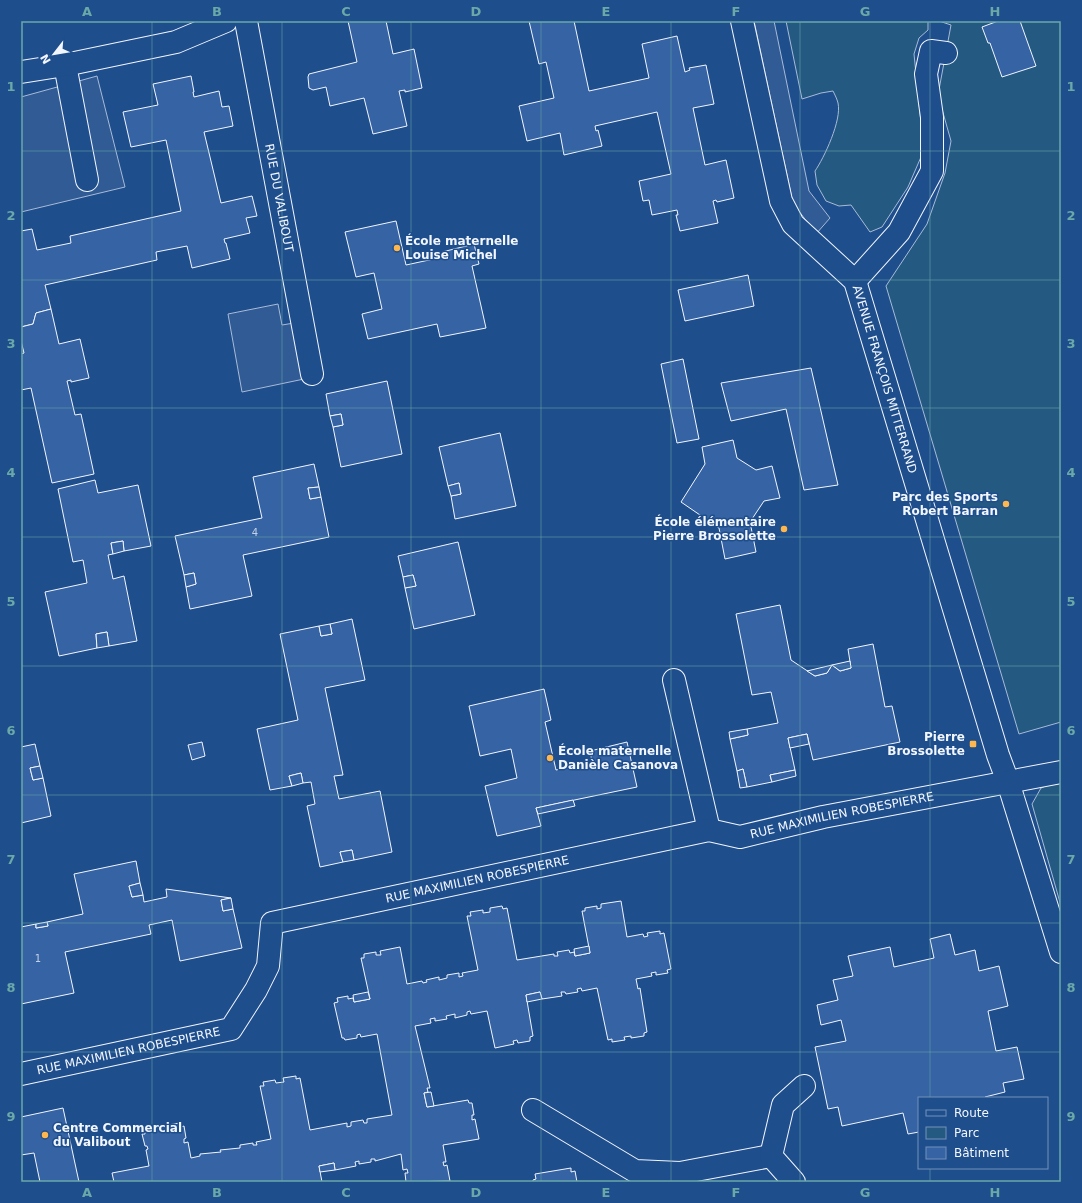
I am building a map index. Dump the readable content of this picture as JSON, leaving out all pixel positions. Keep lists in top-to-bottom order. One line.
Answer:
{"streets":{"street":["RUE DU VALIBOUT","AVENUE FRANÇOIS MITTERRAND","RUE MAXIMILIEN ROBESPIERRE"]},"crossings":[["AVENUE FRANÇOIS MITTERRAND","RUE MAXIMILIEN ROBESPIERRE"]],"places":{"other":["École maternelle Louise Michel","Parc des Sports Robert Barran","École élémentaire Pierre Brossolette","École maternelle Danièle Casanova","Centre Commercial du Valibout"],"transit":["Pierre Brossolette"]},"house_numbers":["4","1"],"legend":["Route","Parc","Bâtiment"],"north":"bottom left","grid":{"columns":["A","B","C","D","E","F","G","H"],"rows":["1","2","3","4","5","6","7","8","9"]}}
